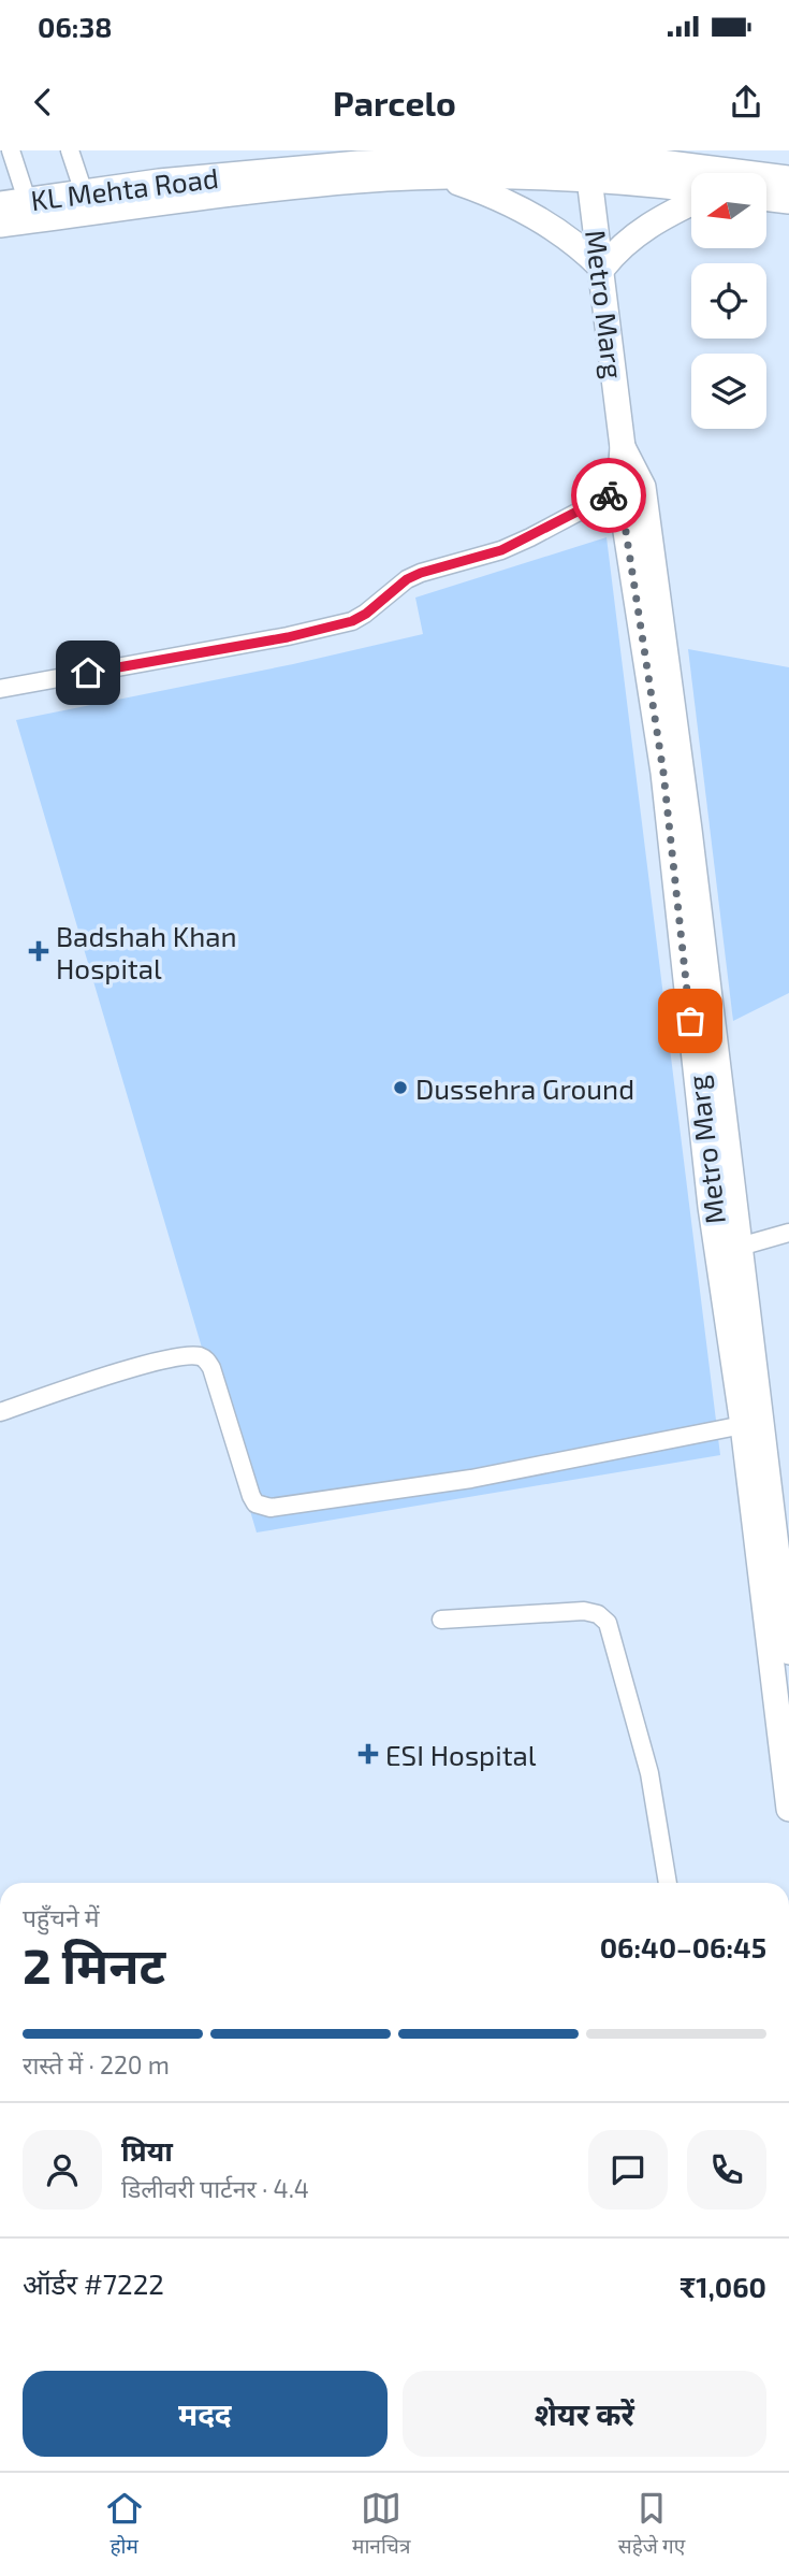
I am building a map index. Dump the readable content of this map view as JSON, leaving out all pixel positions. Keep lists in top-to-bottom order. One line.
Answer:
{"streets":{"street":["KL Mehta Road","Metro Marg"]},"crossings":[["KL Mehta Road","Metro Marg"]],"places":{"health":["Badshah Khan Hospital","ESI Hospital"],"other":["Dussehra Ground"]},"north":"left","page":{"status":"06:38","header":"Parcelo","heading":["2 मिनट","पहुँचने में","06:40–06:45"],"panel":["प्रिया","डिलीवरी पार्टनर · 4.4","ऑर्डर #7222","₹1,060"],"bar":"रास्ते में · 220 m","buttons":["मदद","शेयर करें"],"tabs":["होम","मानचित्र","सहेजे गए"]}}
